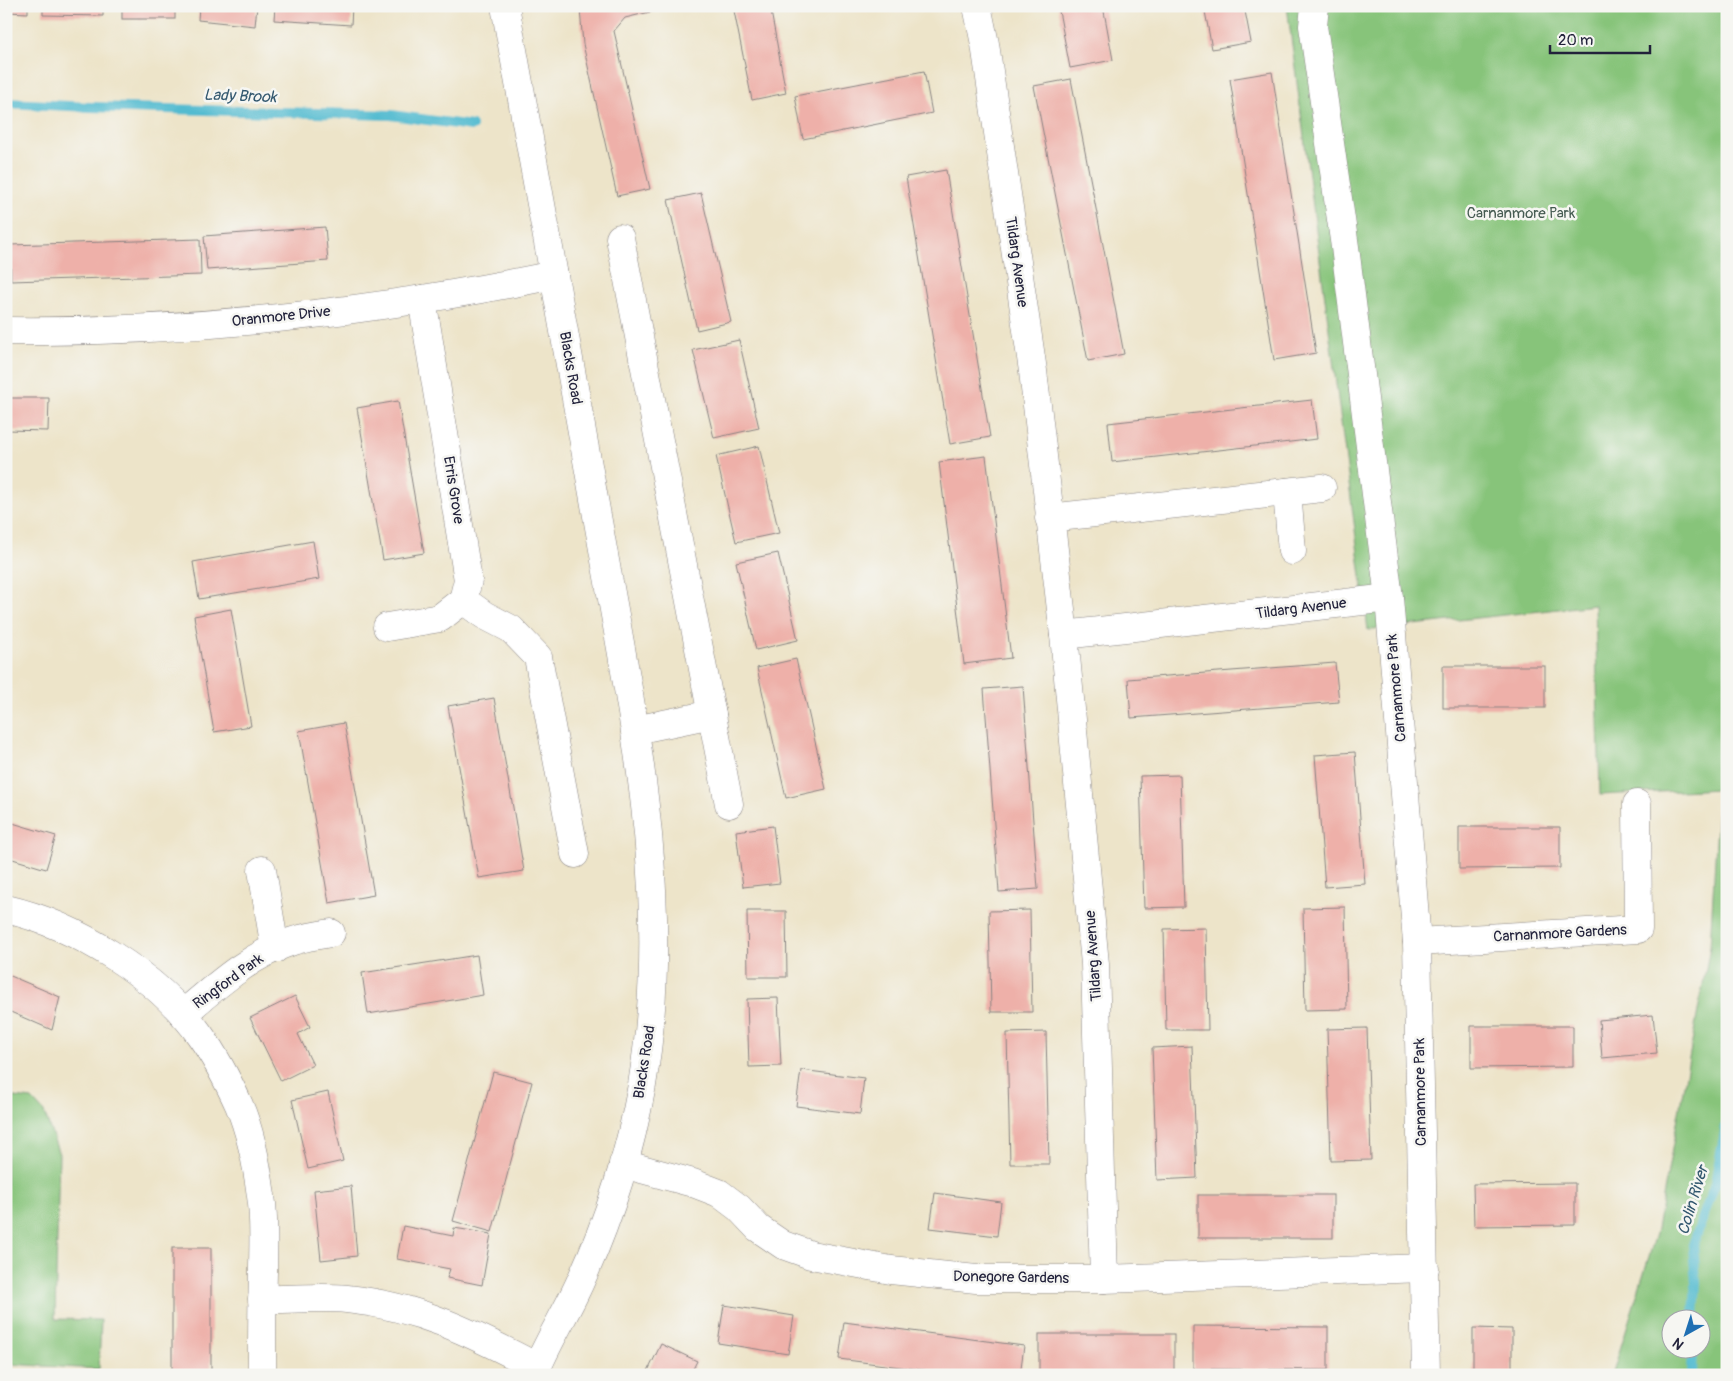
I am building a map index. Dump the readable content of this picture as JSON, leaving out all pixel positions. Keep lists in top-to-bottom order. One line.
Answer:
{"streets":{"street":["Tildarg Avenue","Oranmore Drive","Blacks Road","Erris Grove","Carnanmore Park","Carnanmore Gardens","Ringford Park","Donegore Gardens"]},"crossings":[["Tildarg Avenue","Carnanmore Park"],["Tildarg Avenue","Donegore Gardens"],["Oranmore Drive","Blacks Road"],["Oranmore Drive","Erris Grove"],["Blacks Road","Donegore Gardens"],["Carnanmore Park","Carnanmore Gardens"],["Carnanmore Park","Donegore Gardens"]],"water":["Lady Brook","Colin River"],"parks":["Carnanmore Park"],"scale_bar":"20 m","north":"bottom left"}
